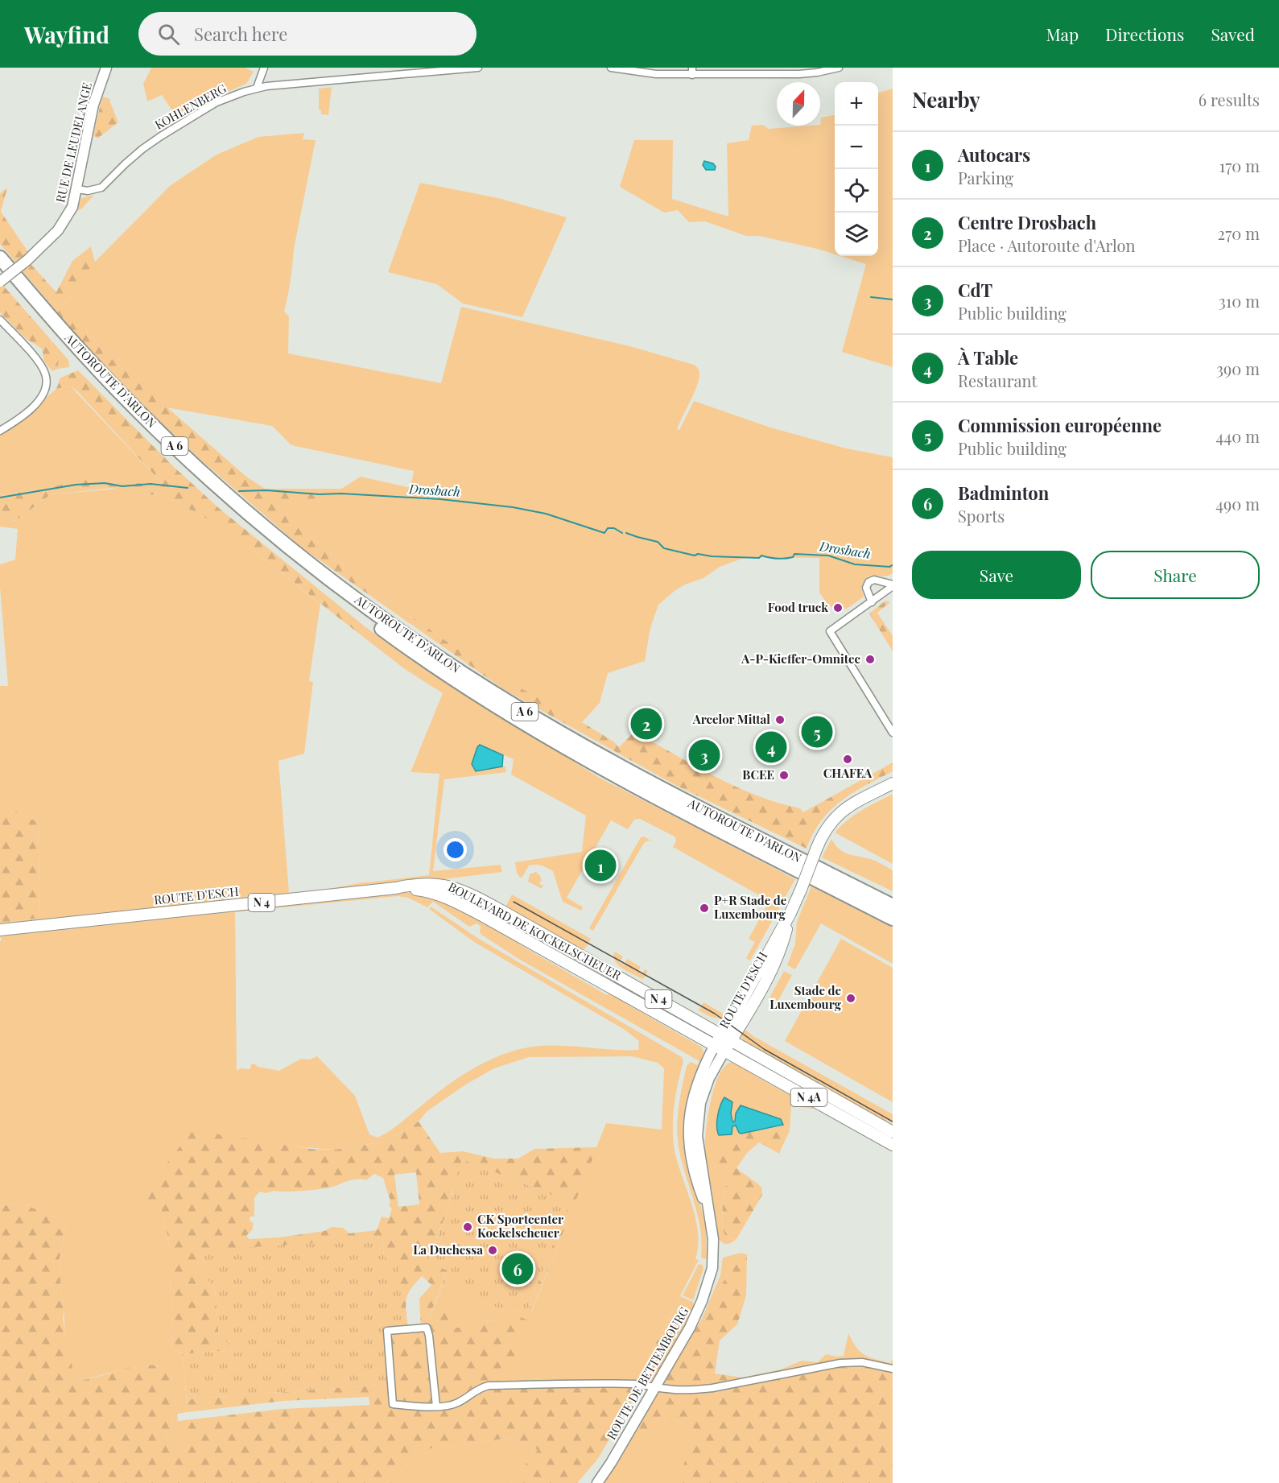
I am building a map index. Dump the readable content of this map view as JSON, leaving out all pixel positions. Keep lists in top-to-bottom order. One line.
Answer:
{"streets":{"highway":["AUTOROUTE D'ARLON","A 6"],"main road":["RUE DE LEUDELANGE","ROUTE D'ESCH","N 4","BOULEVARD DE KOCKELSCHEUER","N 4A","ROUTE DE BETTEMBOURG"],"street":["KOHLENBERG"]},"crossings":[["KOHLENBERG","RUE DE LEUDELANGE"],["ROUTE D'ESCH","BOULEVARD DE KOCKELSCHEUER"],["ROUTE D'ESCH","ROUTE DE BETTEMBOURG"],["BOULEVARD DE KOCKELSCHEUER","ROUTE DE BETTEMBOURG"]],"water":["Drosbach"],"places":["Food truck","A-P-Kieffer-Omnitec","Arcelor Mittal","CHAFEA","BCEE","P+R Stade de Luxembourg","Stade de Luxembourg","CK Sportcenter Kockelscheuer","La Duchessa"],"north":"top","page":{"header":"Wayfind","search":"Search here","nav":["Map","Directions","Saved"],"heading":["Nearby","6 results"],"map_buttons":["+","−"],"list":[{"mark":"1","name":"Autocars","note":"Parking","value":"170 m"},{"mark":"2","name":"Centre Drosbach","note":"Place · Autoroute d'Arlon","value":"270 m"},{"mark":"3","name":"CdT","note":"Public building","value":"310 m"},{"mark":"4","name":"À Table","note":"Restaurant","value":"390 m"},{"mark":"5","name":"Commission européenne","note":"Public building","value":"440 m"},{"mark":"6","name":"Badminton","note":"Sports","value":"490 m"}],"buttons":["Save","Share"],"pins":["2","5","4","3","1","6"]}}
